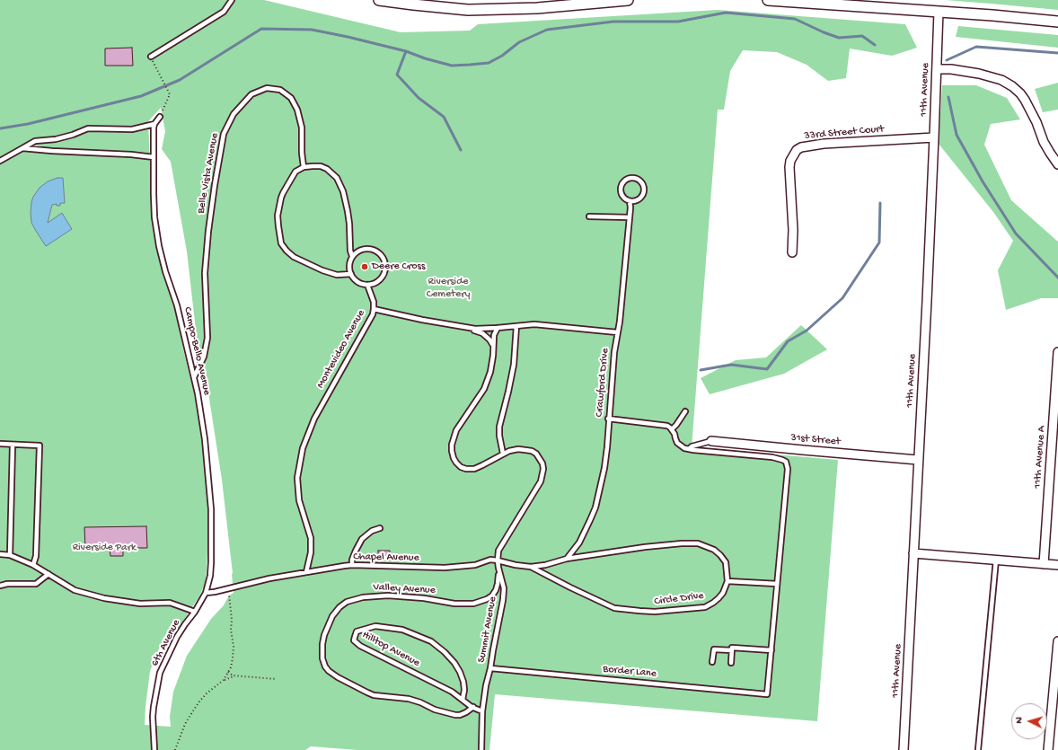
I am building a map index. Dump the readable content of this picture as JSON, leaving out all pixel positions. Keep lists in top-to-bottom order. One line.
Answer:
{"streets":{"street":["11th Avenue","33rd Street Court","31st Street","11th Avenue A"],"lane":["Belle Vista Avenue","Montevideo Avenue","Campo-Bello Avenue","Crawford Drive","Chapel Avenue","Valley Avenue","Circle Drive","Summit Avenue","6th Avenue","Hilltop Avenue","Border Lane"]},"crossings":[["11th Avenue","33rd Street Court"],["11th Avenue","31st Street"],["Belle Vista Avenue","Campo-Bello Avenue"],["Montevideo Avenue","Crawford Drive"],["Montevideo Avenue","Chapel Avenue"],["Montevideo Avenue","Summit Avenue"],["Campo-Bello Avenue","Chapel Avenue"],["Campo-Bello Avenue","6th Avenue"],["Crawford Drive","Chapel Avenue"],["Chapel Avenue","Circle Drive"],["Chapel Avenue","Summit Avenue"],["Chapel Avenue","6th Avenue"],["Valley Avenue","Summit Avenue"],["Valley Avenue","Hilltop Avenue"],["Summit Avenue","Hilltop Avenue"],["Summit Avenue","Border Lane"]],"parks":["Riverside Cemetery","Riverside Park"],"places":["Deere Cross"],"north":"left"}
